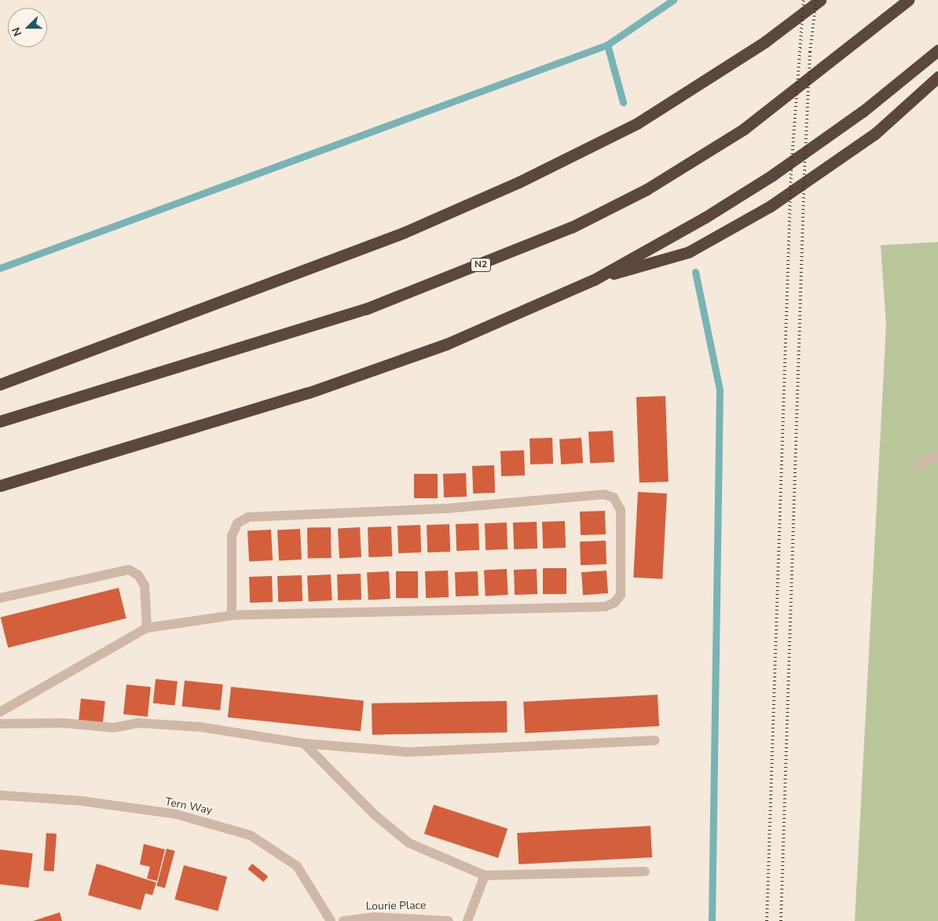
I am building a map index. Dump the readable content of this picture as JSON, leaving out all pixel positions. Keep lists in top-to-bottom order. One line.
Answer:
{"streets":{"highway":["N2"],"street":["Tern Way","Lourie Place"]},"north":"left"}
